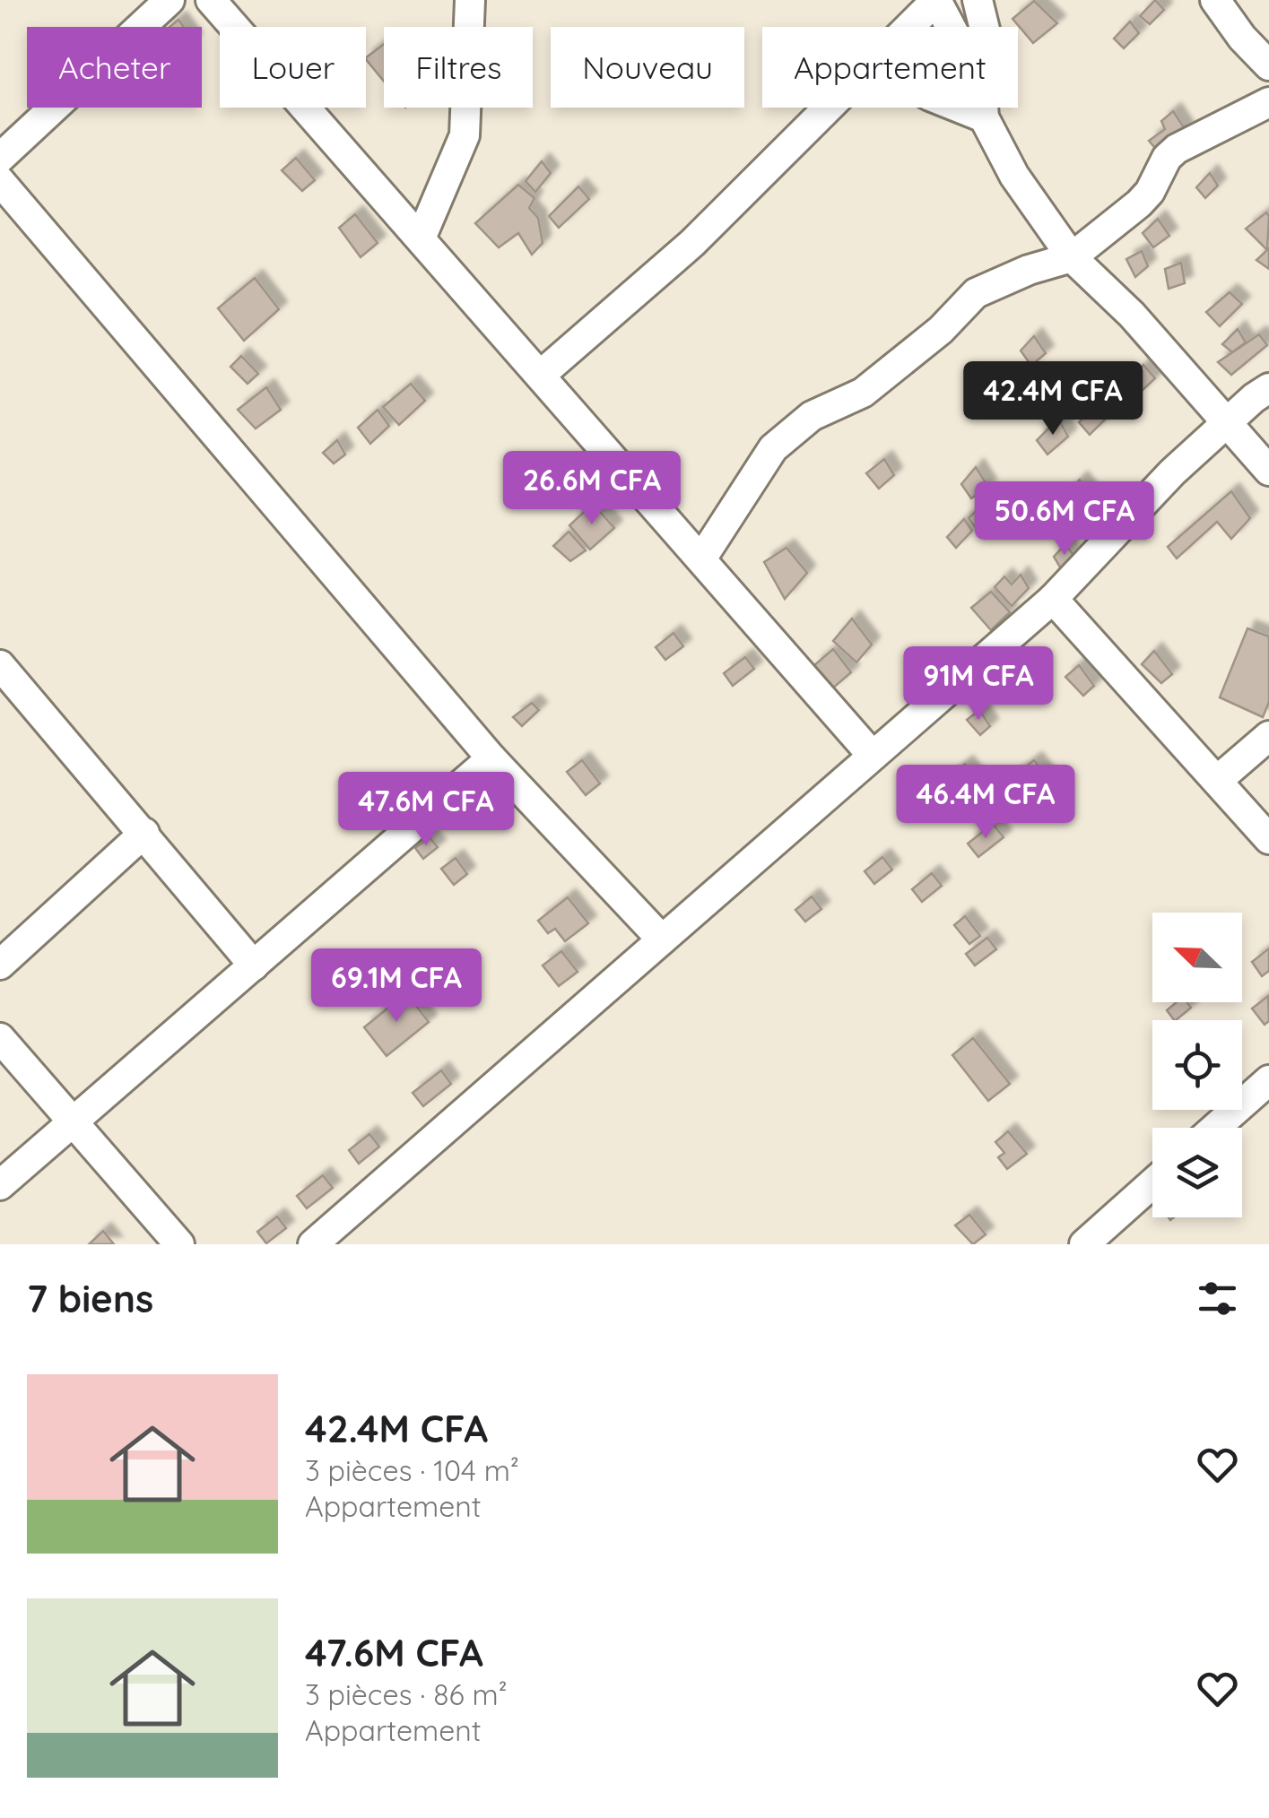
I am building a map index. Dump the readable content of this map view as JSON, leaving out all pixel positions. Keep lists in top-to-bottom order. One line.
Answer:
{"north":"top left","page":{"chip":["Acheter","Louer","Filtres","Nouveau","Appartement"],"price":["42.4M CFA","26.6M CFA","50.6M CFA","91M CFA","46.4M CFA","47.6M CFA","69.1M CFA"],"heading":"7 biens","list":[{"name":"42.4M CFA","note":"3 pièces · 104 m² · Appartement"},{"name":"47.6M CFA","note":"3 pièces · 86 m² · Appartement"}]}}
